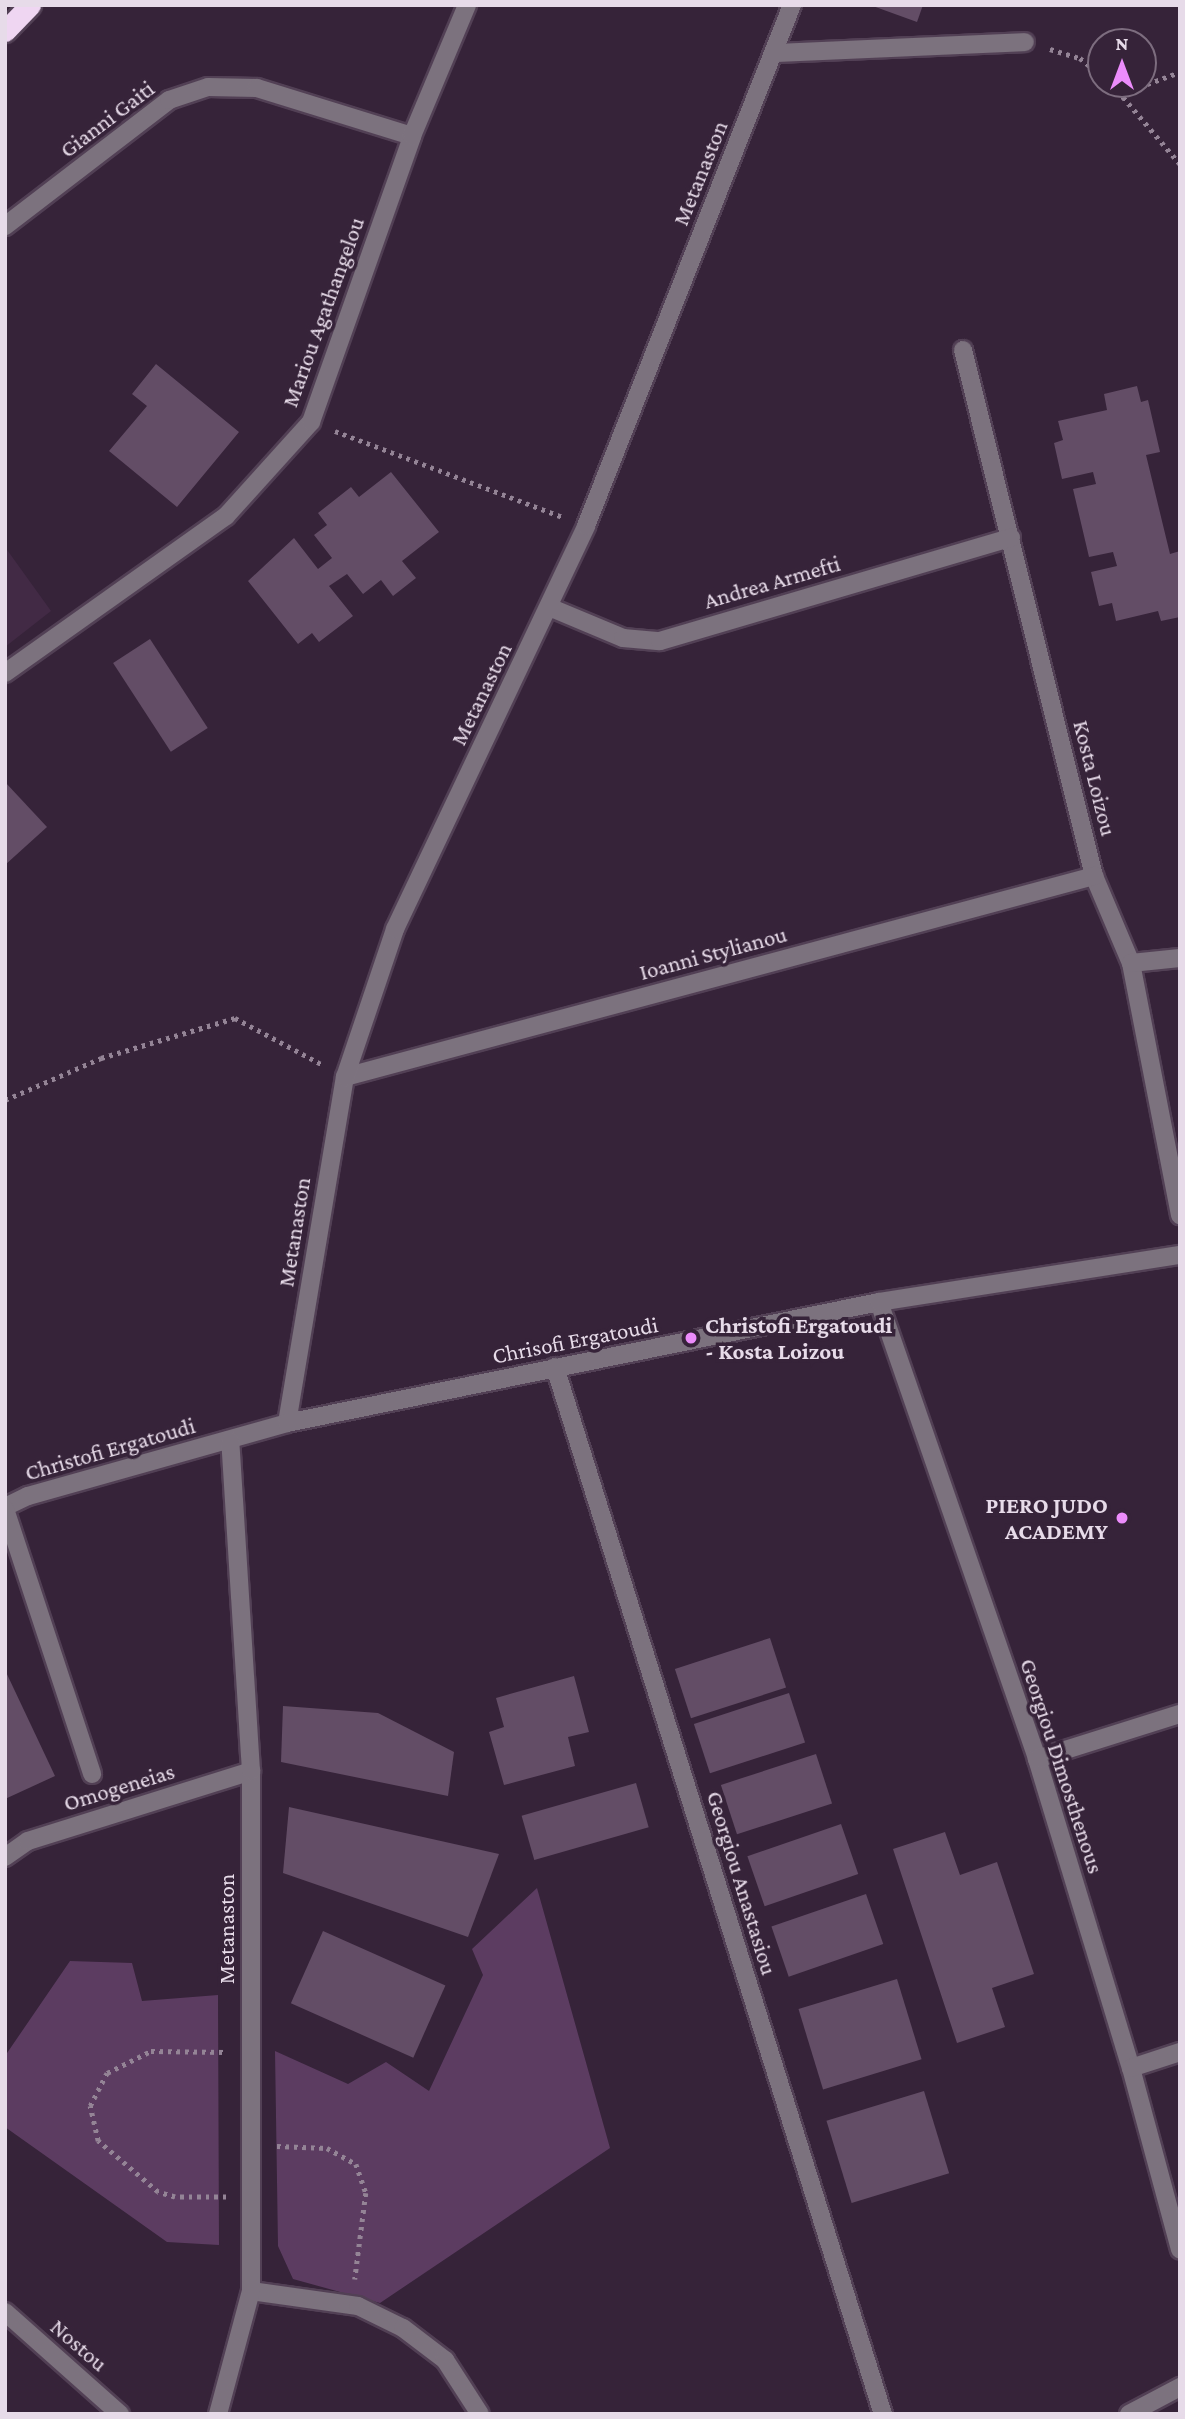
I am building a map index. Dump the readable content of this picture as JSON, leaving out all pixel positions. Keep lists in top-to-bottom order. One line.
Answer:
{"streets":{"street":["Gianni Gaiti","Metanaston","Mariou Agathangelou","Andrea Armefti","Kosta Loizou","Ioanni Stylianou","Chrisofi Ergatoudi","Christofi Ergatoudi","Georgiou Dimosthenous","Omogeneias","Georgiou Anastasiou","Nostou"]},"crossings":[["Gianni Gaiti","Mariou Agathangelou"],["Metanaston","Andrea Armefti"],["Metanaston","Ioanni Stylianou"],["Metanaston","Chrisofi Ergatoudi"],["Metanaston","Christofi Ergatoudi"],["Metanaston","Omogeneias"],["Andrea Armefti","Kosta Loizou"],["Kosta Loizou","Ioanni Stylianou"],["Chrisofi Ergatoudi","Christofi Ergatoudi"],["Chrisofi Ergatoudi","Georgiou Dimosthenous"],["Chrisofi Ergatoudi","Georgiou Anastasiou"]],"places":["Christofi Ergatoudi - Kosta Loizou","PIERO JUDO ACADEMY"],"north":"top"}
